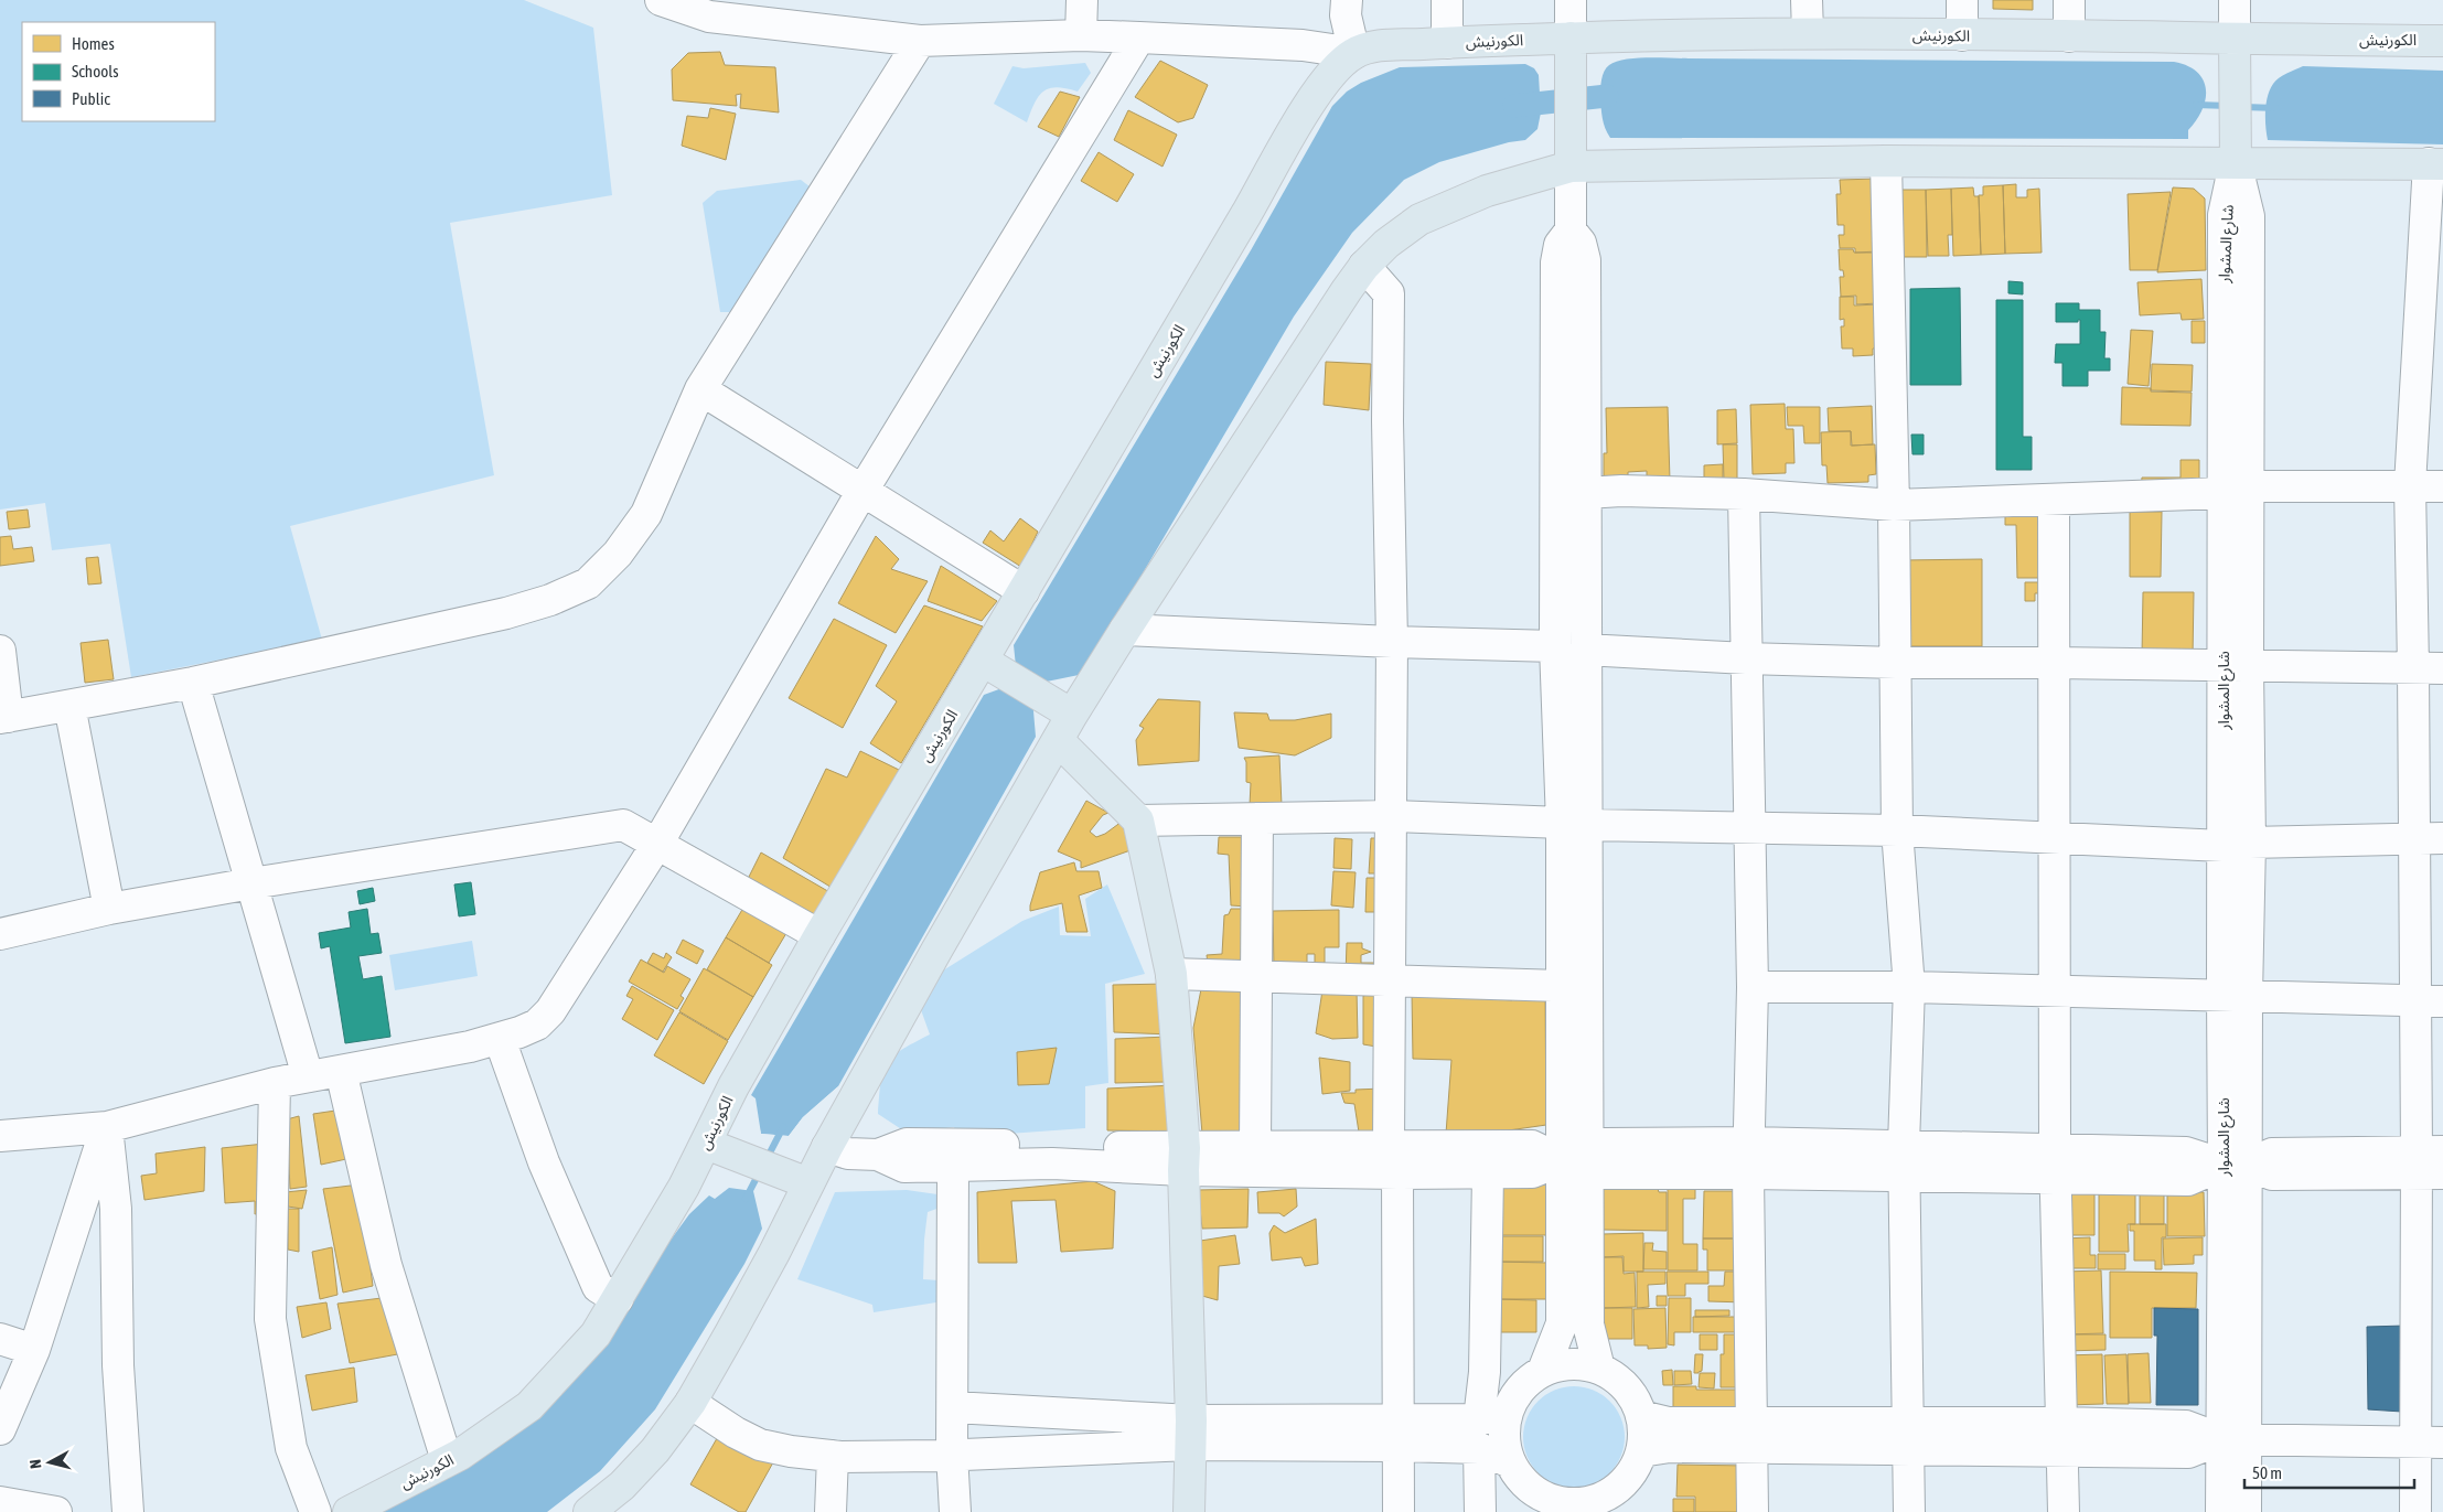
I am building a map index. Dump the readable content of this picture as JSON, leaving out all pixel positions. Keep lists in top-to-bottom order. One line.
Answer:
{"streets":{"main road":["الكورنيش"],"street":["شارع المشوار"]},"legend":["Homes","Schools","Public"],"scale_bar":"50 m","north":"left"}
